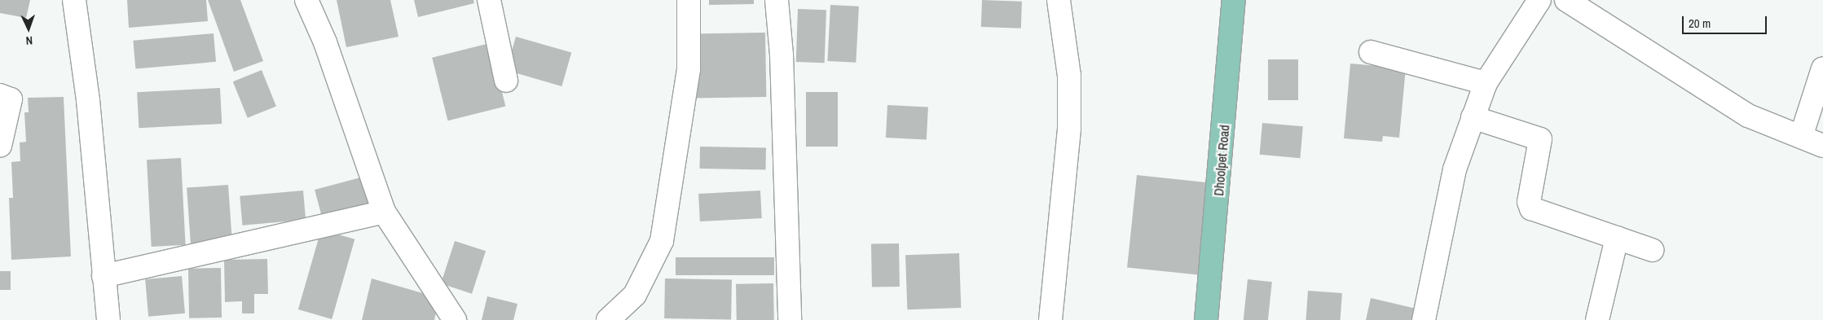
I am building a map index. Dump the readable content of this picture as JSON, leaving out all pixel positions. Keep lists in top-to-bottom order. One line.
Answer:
{"streets":{"main road":["Dhoolpet Road"]},"scale_bar":"20 m","north":"bottom"}
